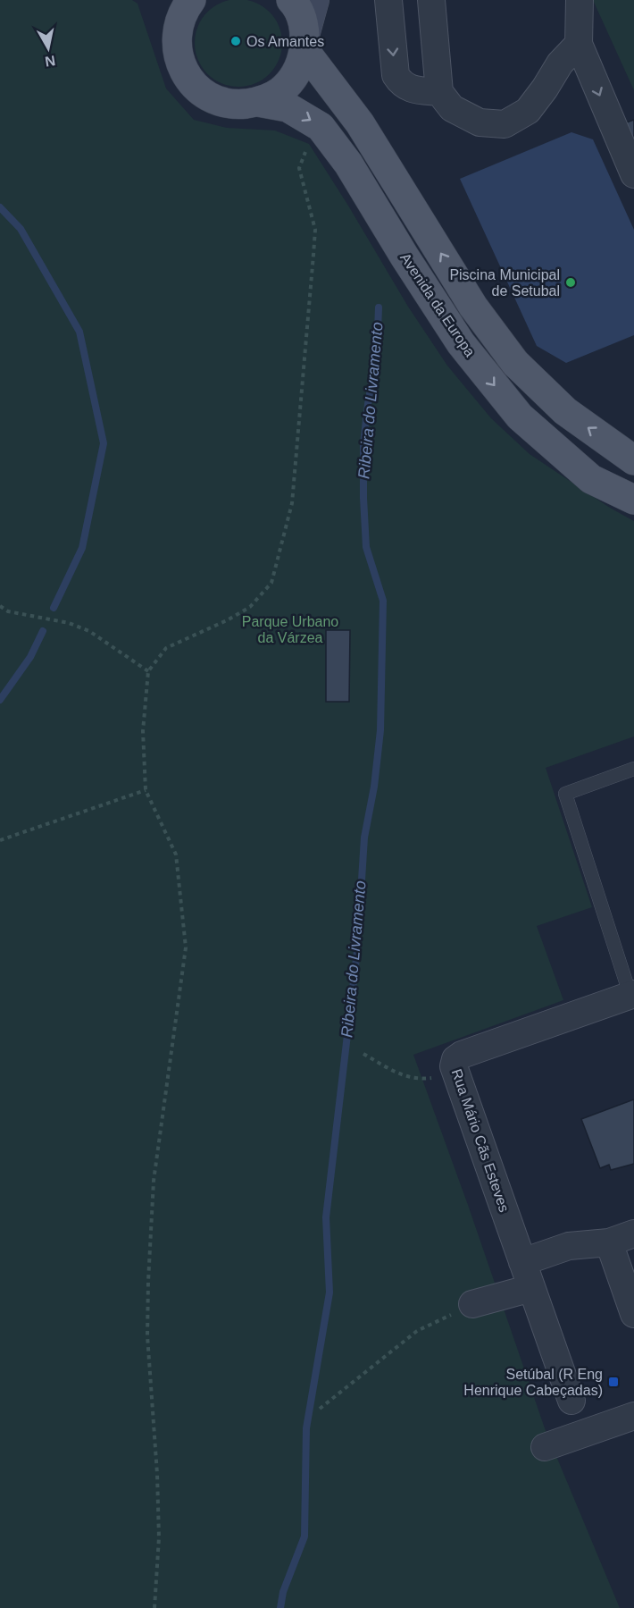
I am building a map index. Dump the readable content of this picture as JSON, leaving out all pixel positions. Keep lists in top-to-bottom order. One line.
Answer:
{"streets":{"main road":["Avenida da Europa"],"street":["Rua Mário Cãs Esteves"]},"water":["Ribeira do Livramento"],"parks":["Parque Urbano da Várzea"],"places":{"other":["Os Amantes","Piscina Municipal de Setubal"],"transit":["Setúbal (R Eng Henrique Cabeçadas)"]},"north":"bottom"}
